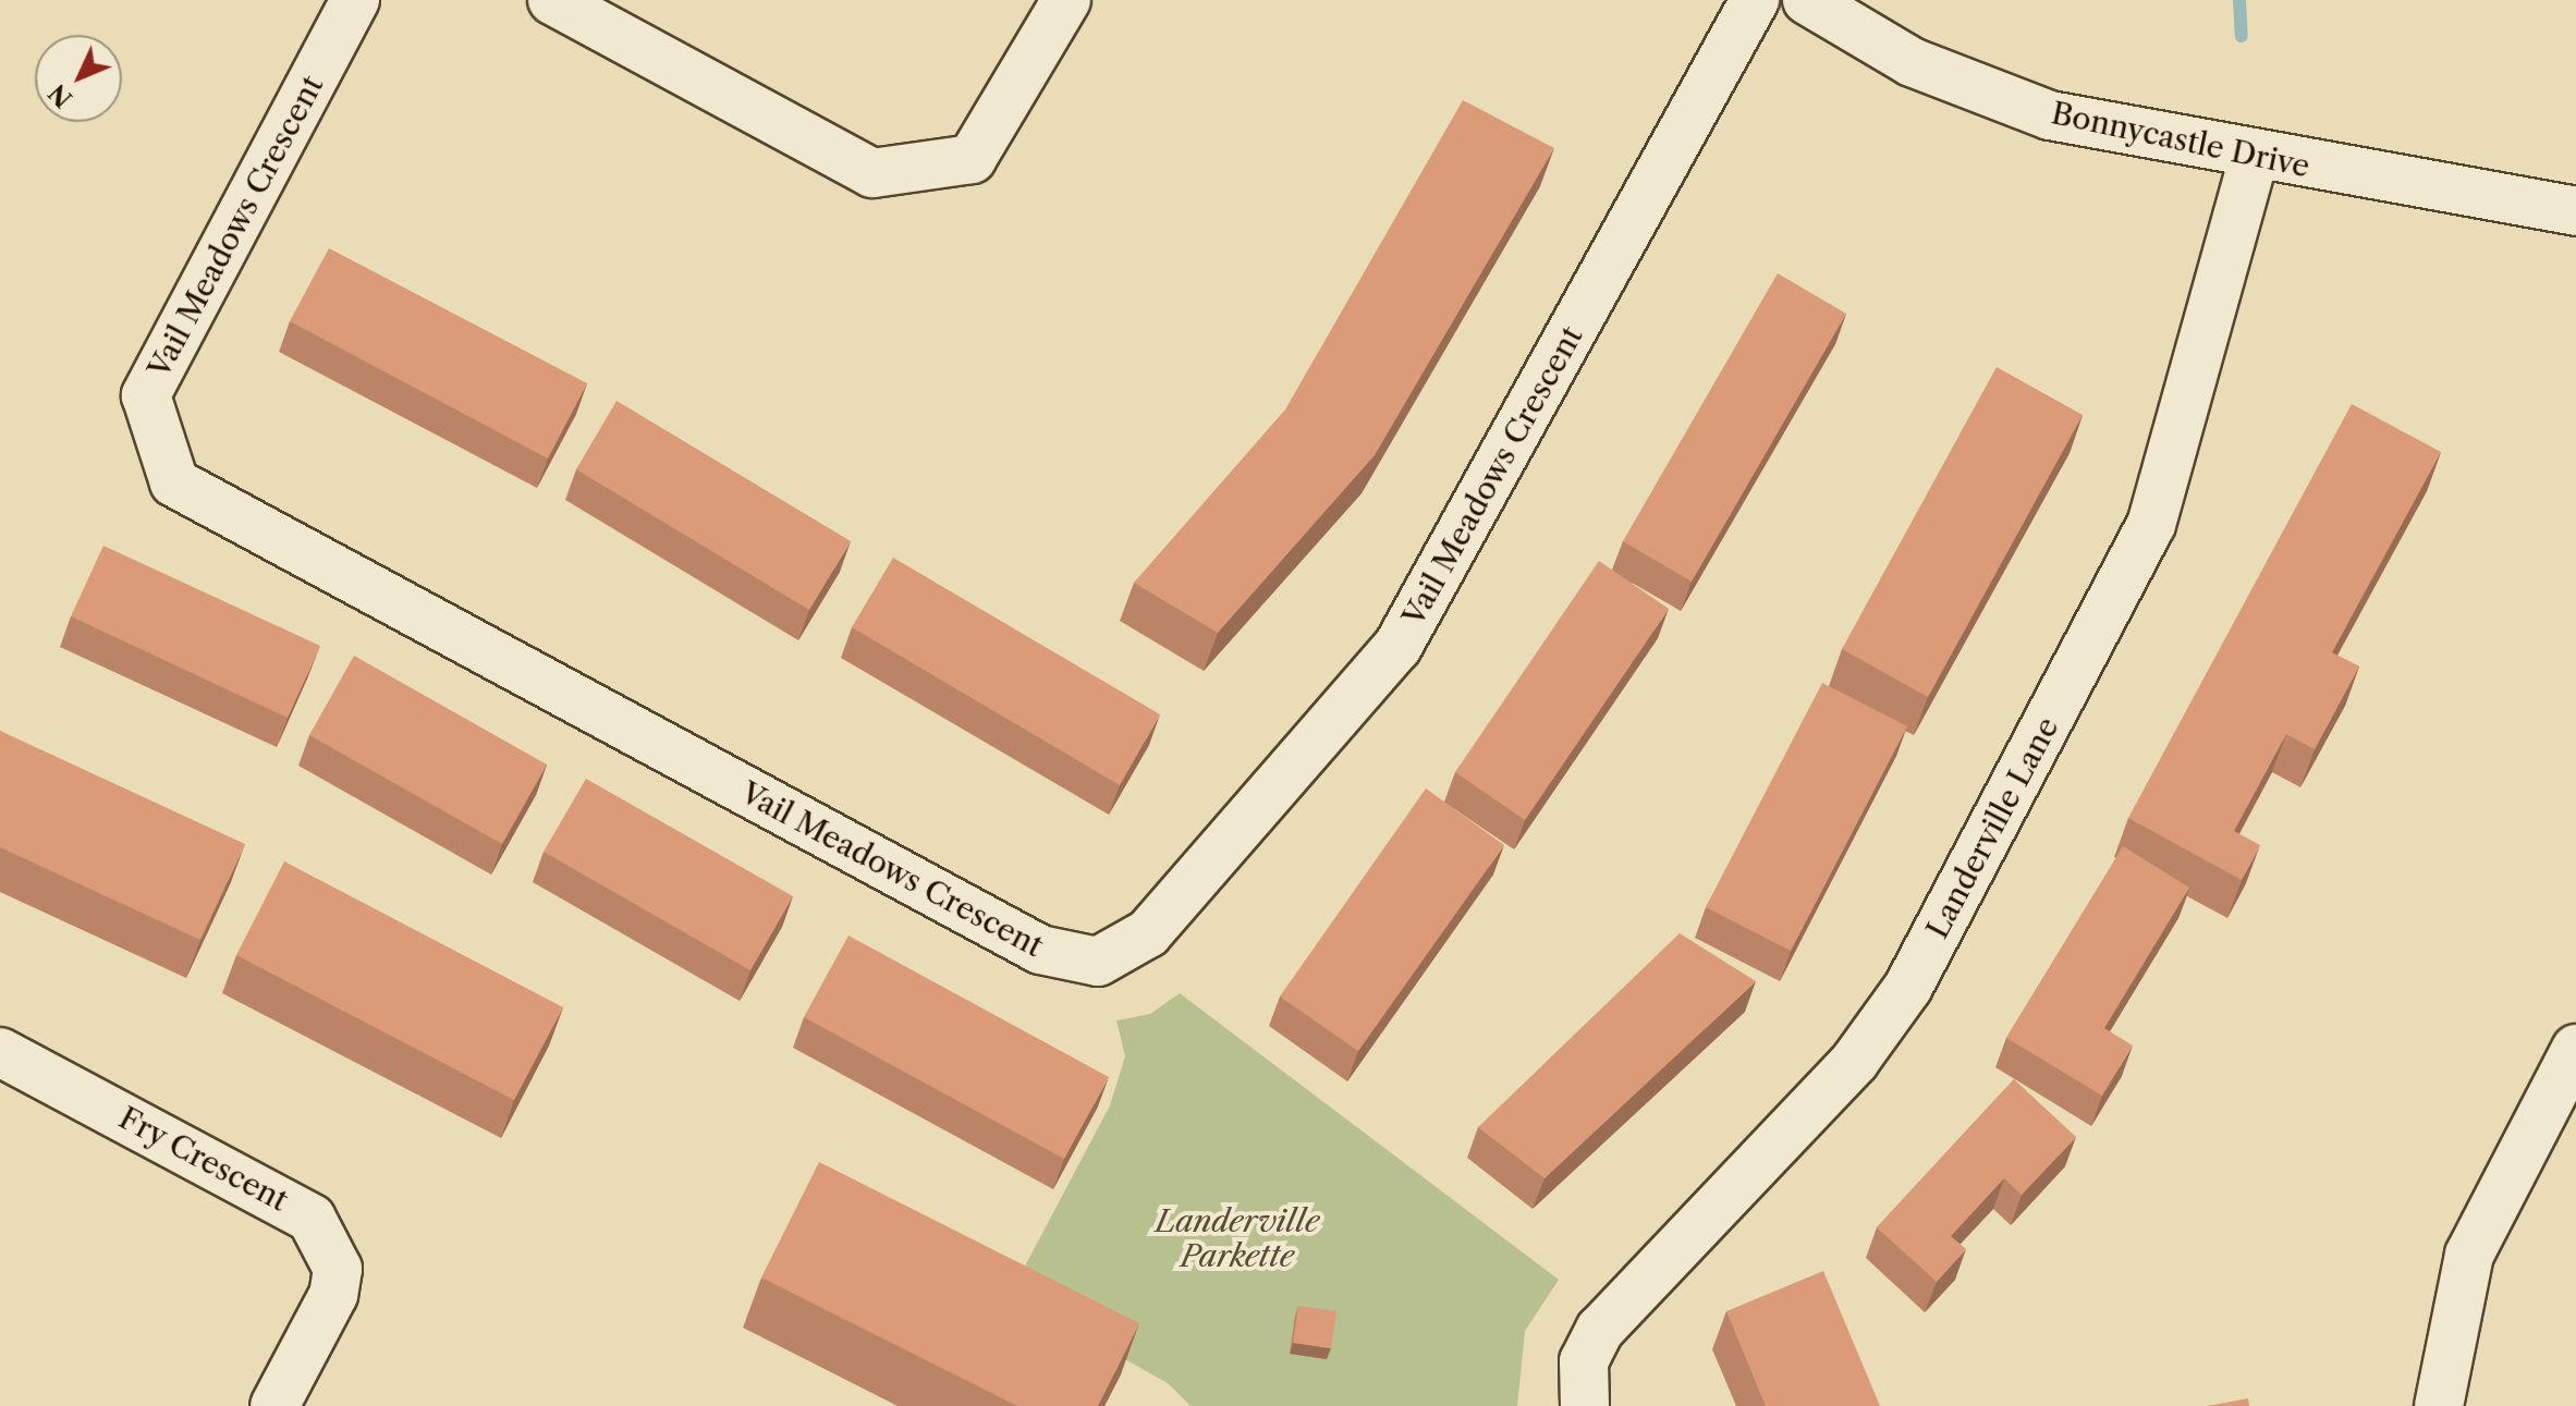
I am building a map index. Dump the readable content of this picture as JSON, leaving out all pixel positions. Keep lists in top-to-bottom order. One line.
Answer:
{"streets":{"street":["Bonnycastle Drive","Vail Meadows Crescent","Landerville Lane","Fry Crescent"]},"crossings":[["Bonnycastle Drive","Landerville Lane"]],"parks":["Landerville Parkette"],"north":"bottom left"}
